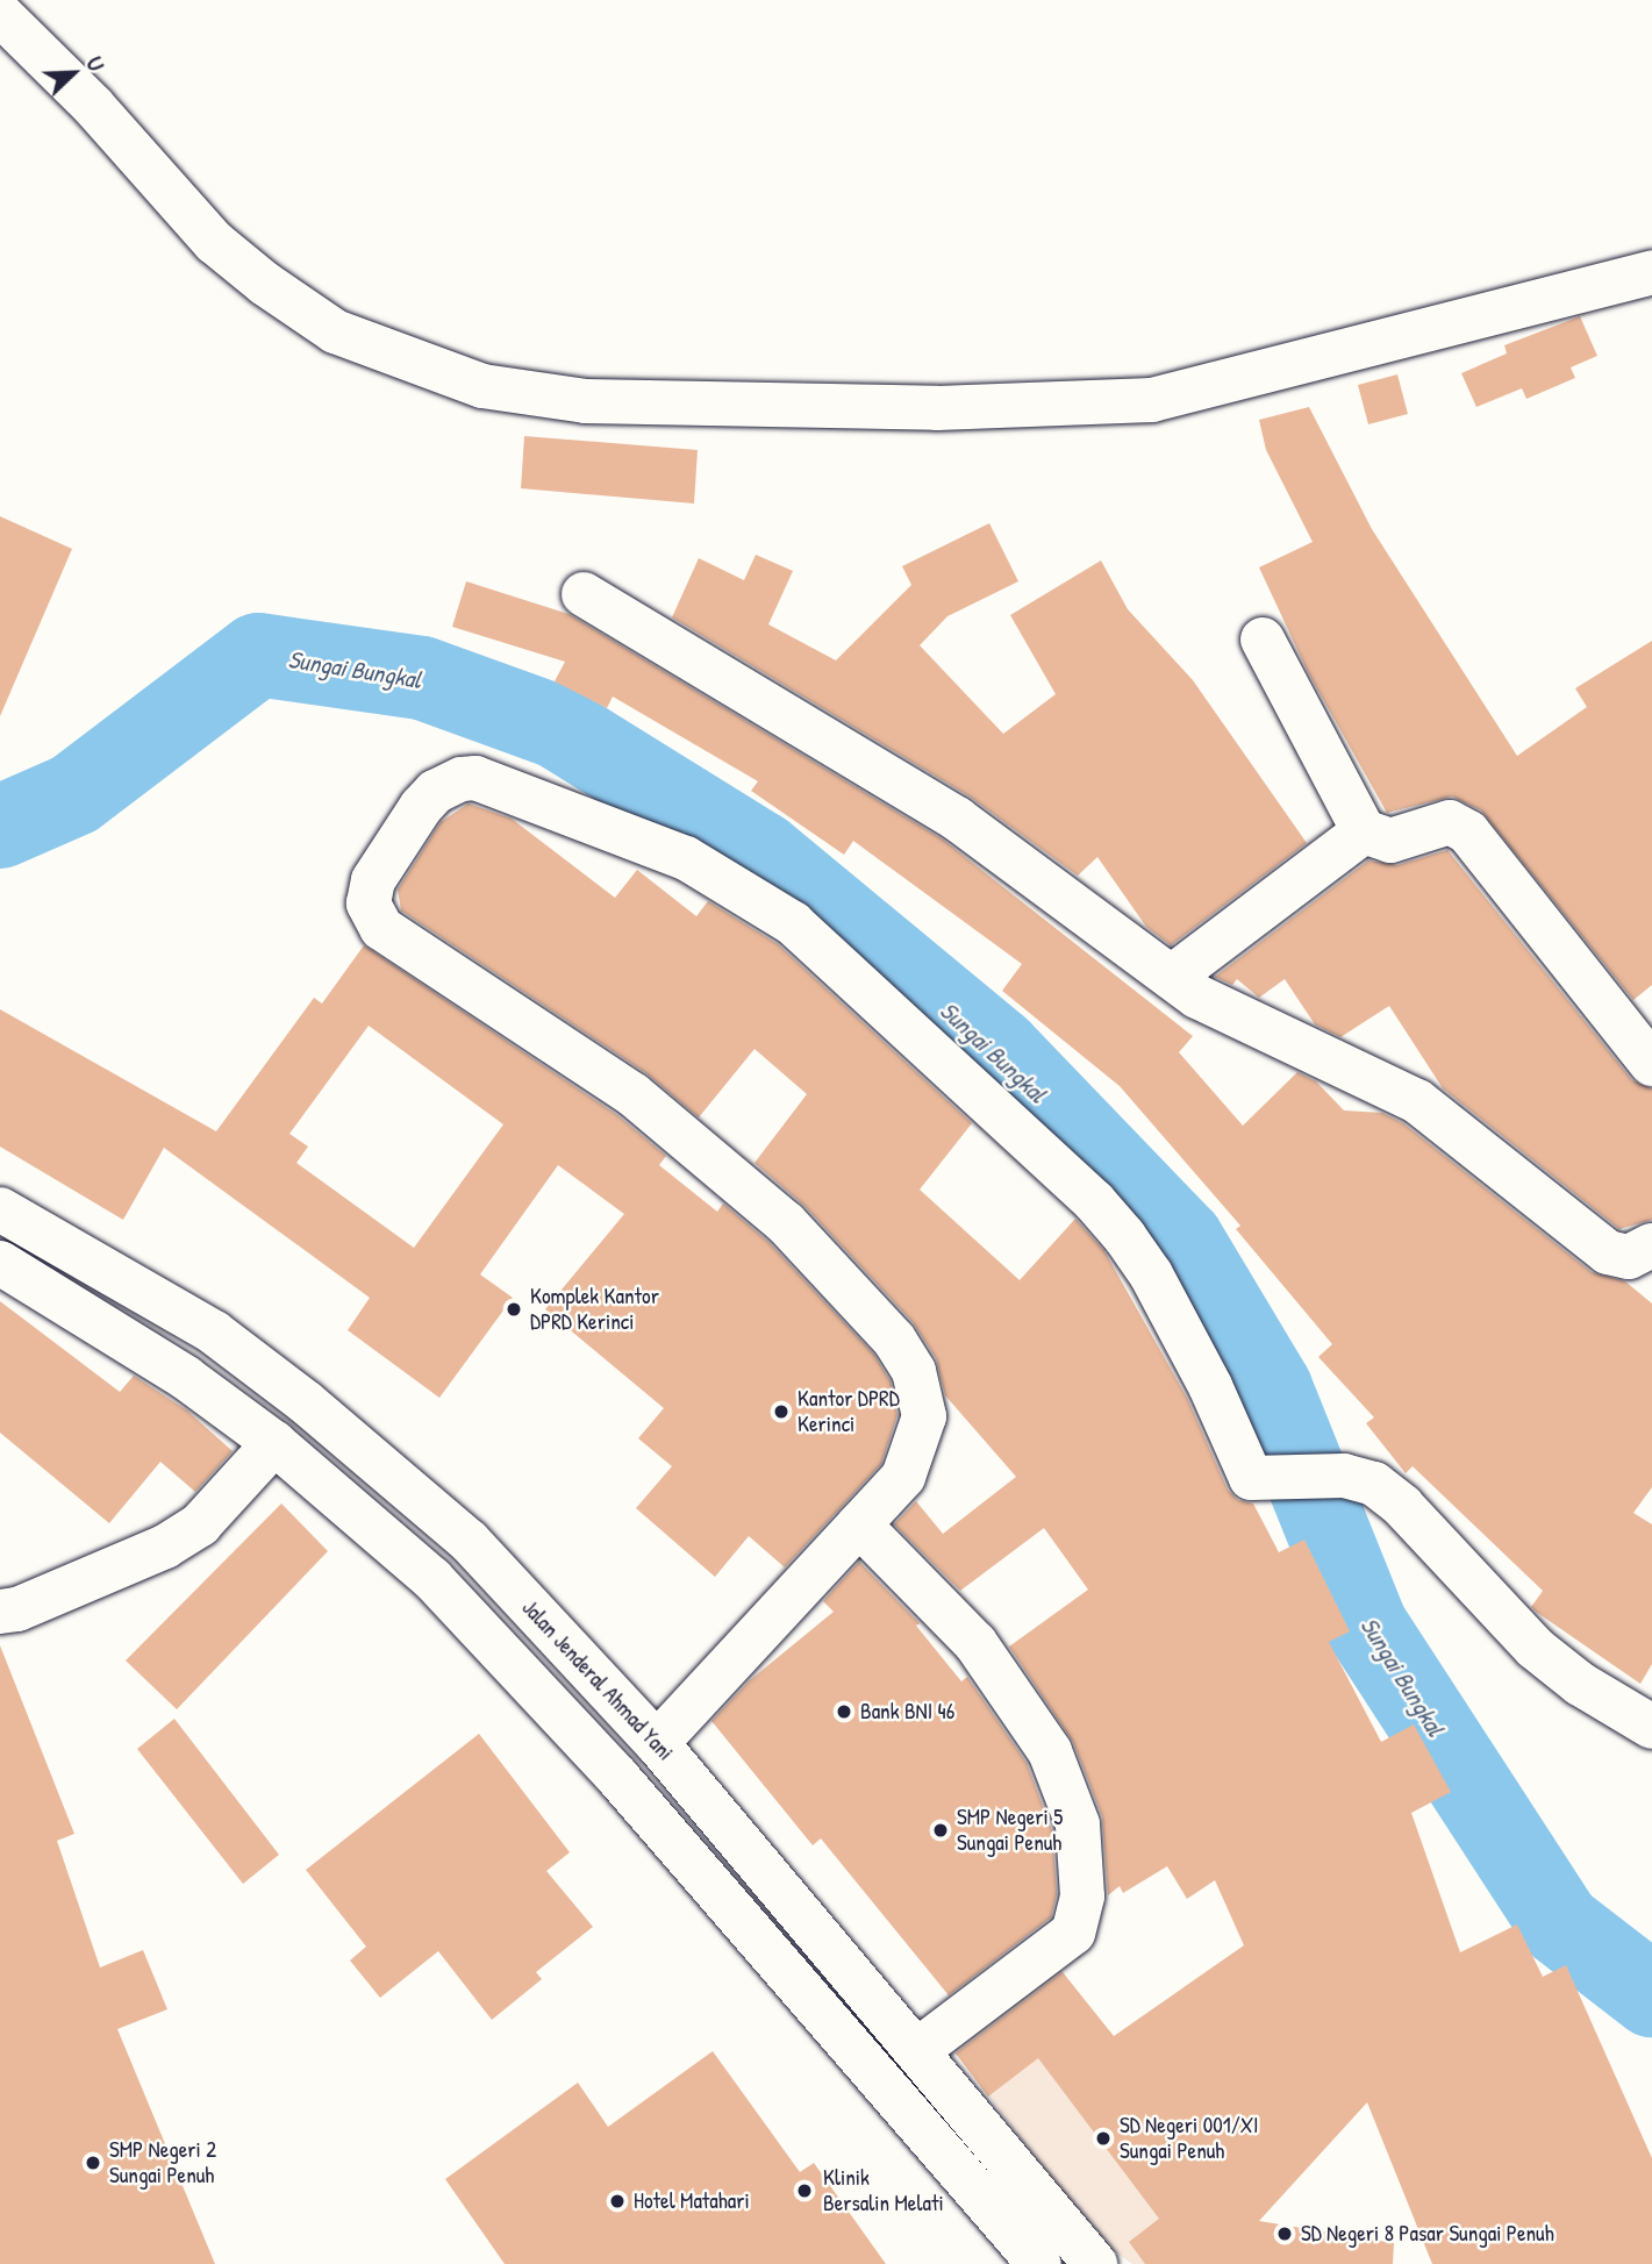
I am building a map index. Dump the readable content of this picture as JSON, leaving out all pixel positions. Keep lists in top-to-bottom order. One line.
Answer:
{"streets":{"street":["Jalan Jenderal Ahmad Yani"]},"water":["Sungai Bungkal"],"places":["Komplek Kantor DPRD Kerinci","Kantor DPRD Kerinci","Bank BNI 46","SMP Negeri 5 Sungai Penuh","SD Negeri 001/XI Sungai Penuh","SMP Negeri 2 Sungai Penuh","Klinik Bersalin Melati","Hotel Matahari","SD Negeri 8 Pasar Sungai Penuh"],"north":"top right"}
